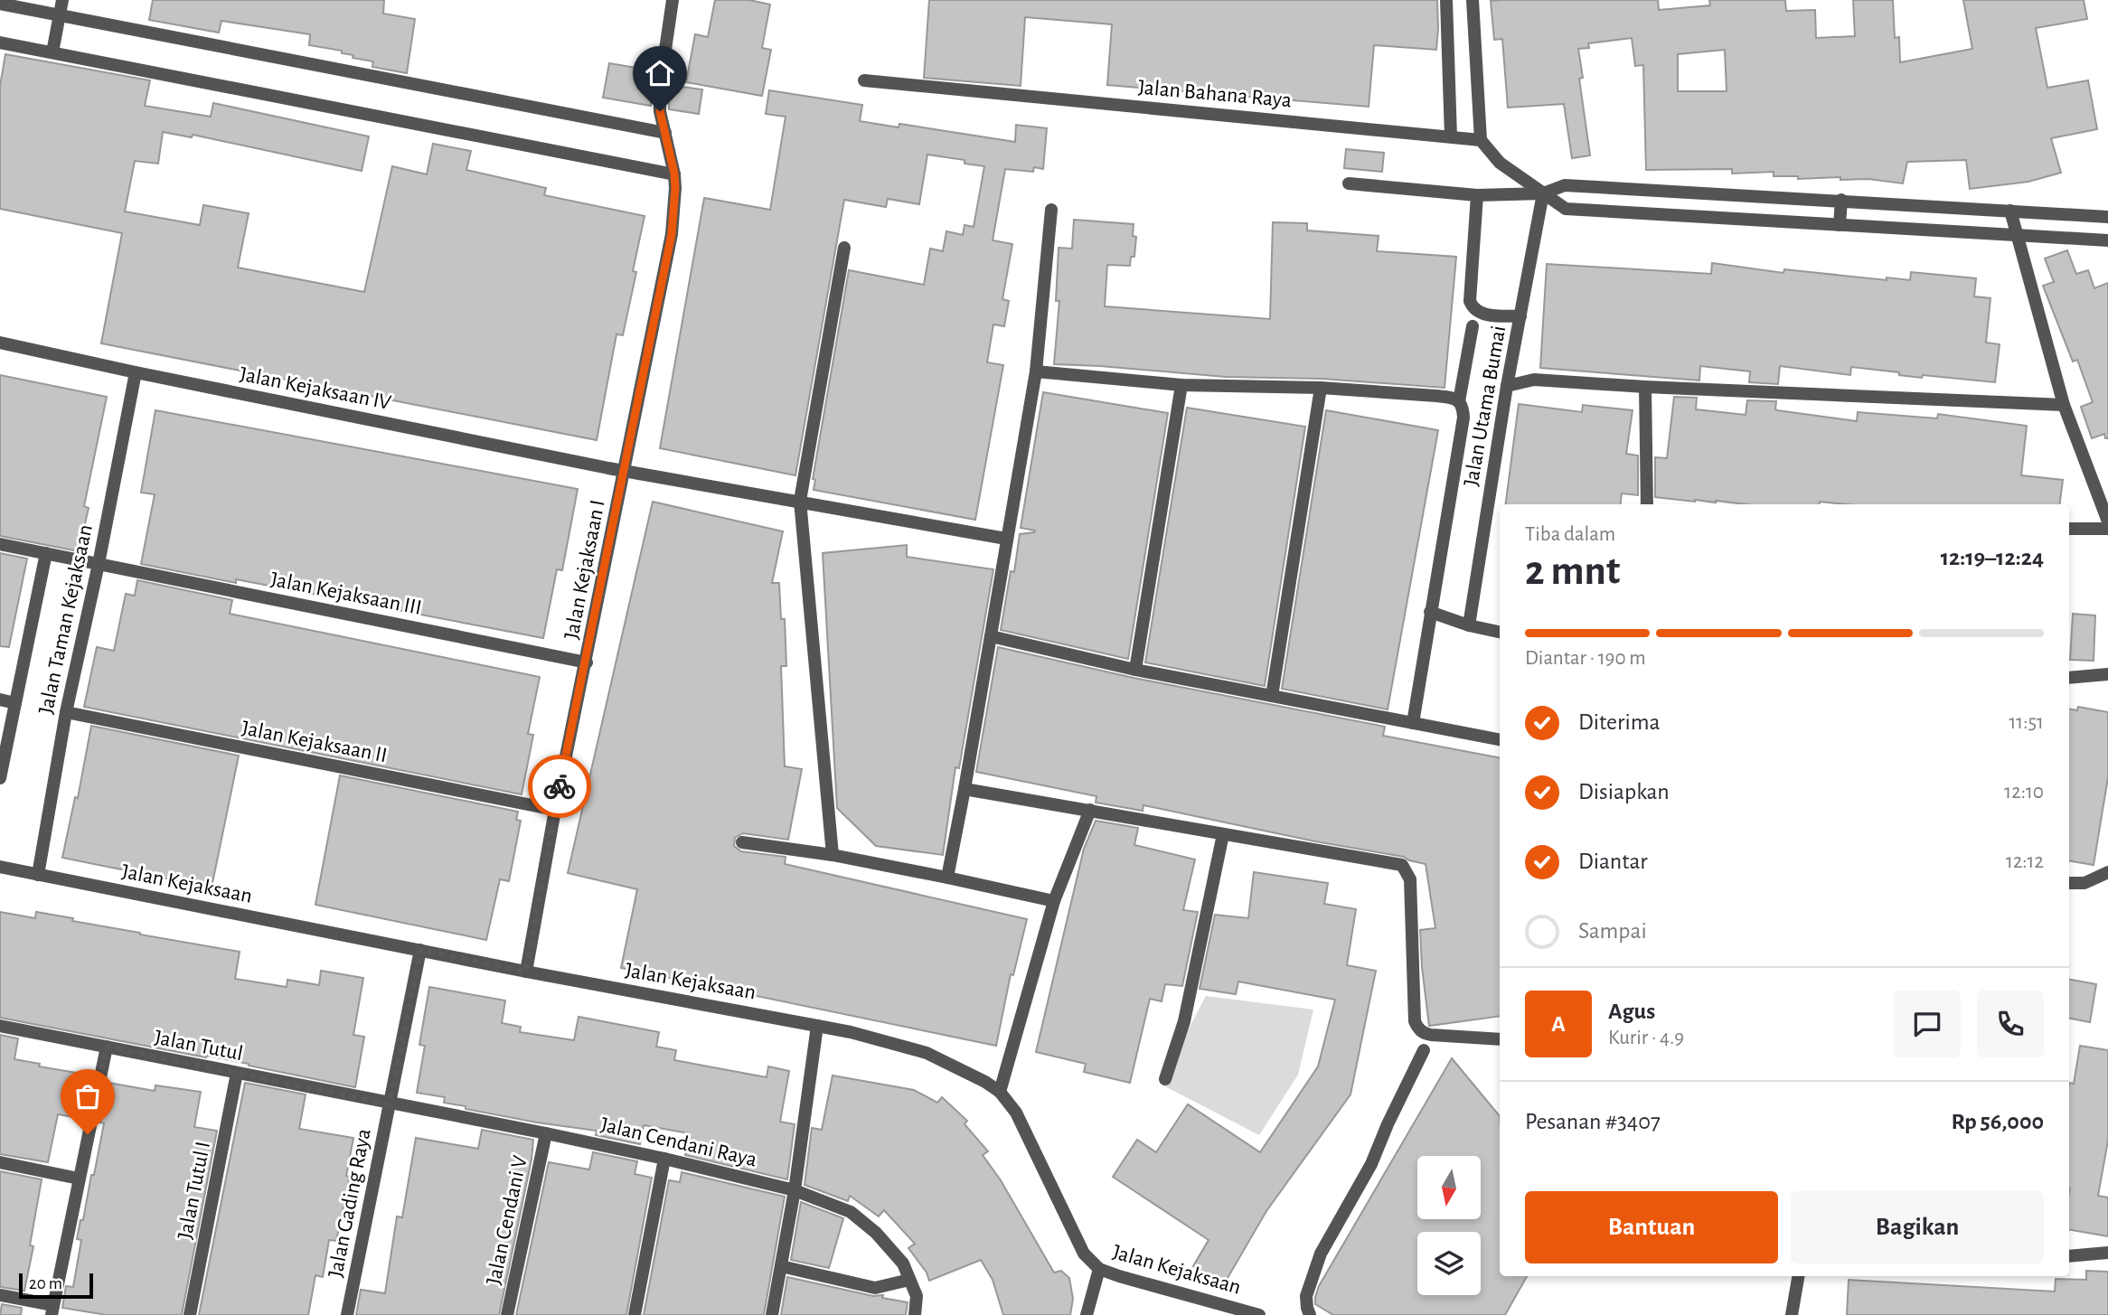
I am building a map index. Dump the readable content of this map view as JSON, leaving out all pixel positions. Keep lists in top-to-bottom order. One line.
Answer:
{"streets":{"street":["Jalan Bahana Raya","Jalan Kejaksaan IV","Jalan Utama Bumai","Jalan Kejaksaan I","Jalan Kejaksaan III","Jalan Taman Kejaksaan","Jalan Kejaksaan II","Jalan Kejaksaan","Jalan Tutul","Jalan Cendani Raya","Jalan Tutul I","Jalan Gading Raya","Jalan Cendani V"]},"crossings":[["Jalan Kejaksaan IV","Jalan Kejaksaan I"],["Jalan Kejaksaan IV","Jalan Taman Kejaksaan"],["Jalan Kejaksaan I","Jalan Kejaksaan III"],["Jalan Kejaksaan I","Jalan Kejaksaan II"],["Jalan Kejaksaan I","Jalan Kejaksaan"],["Jalan Kejaksaan III","Jalan Taman Kejaksaan"],["Jalan Taman Kejaksaan","Jalan Kejaksaan II"],["Jalan Taman Kejaksaan","Jalan Kejaksaan"],["Jalan Kejaksaan","Jalan Gading Raya"],["Jalan Tutul","Jalan Cendani Raya"],["Jalan Tutul","Jalan Tutul I"],["Jalan Tutul","Jalan Gading Raya"],["Jalan Cendani Raya","Jalan Gading Raya"],["Jalan Cendani Raya","Jalan Cendani V"]],"scale_bar":"20 m","north":"bottom","page":{"heading":["2 mnt","Tiba dalam","12:19–12:24"],"panel":["Agus","Kurir · 4.9","Pesanan #3407","Rp 56,000"],"bar":"Diantar · 190 m","list":[["Diterima","11:51"],["Disiapkan","12:10"],["Diantar","12:12"],"Sampai"],"round":"A","buttons":["Bantuan","Bagikan"],"scale":"20 m"}}
